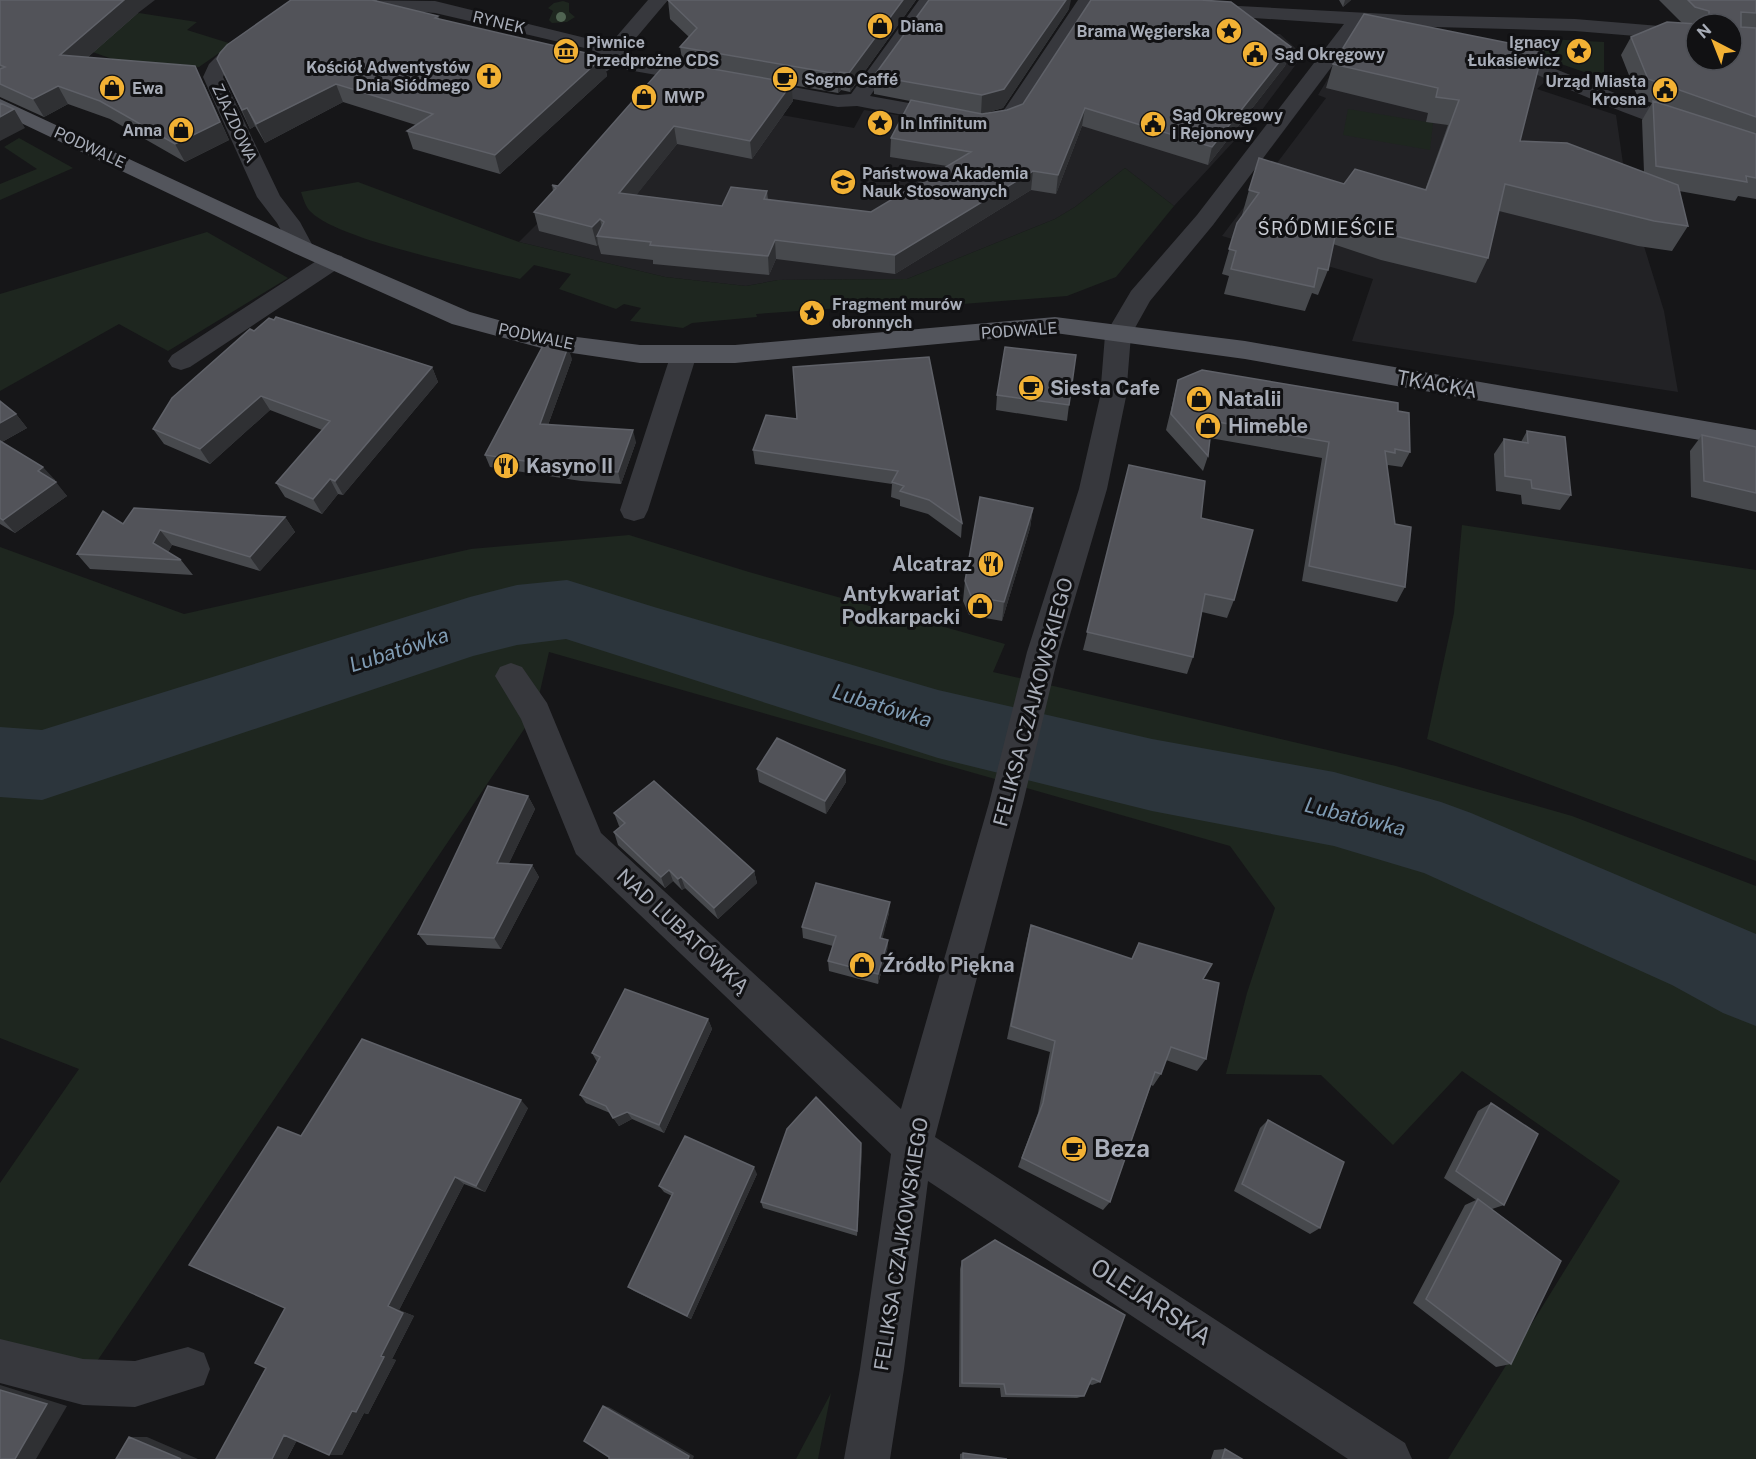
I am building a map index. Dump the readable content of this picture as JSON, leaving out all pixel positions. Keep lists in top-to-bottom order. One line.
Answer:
{"streets":{"main road":["PODWALE","TKACKA"],"street":["RYNEK","ZJAZDOWA","FELIKSA CZAJKOWSKIEGO","NAD LUBATÓWKĄ","OLEJARSKA"]},"crossings":[["ZJAZDOWA","PODWALE"],["PODWALE","TKACKA"],["PODWALE","FELIKSA CZAJKOWSKIEGO"],["TKACKA","FELIKSA CZAJKOWSKIEGO"],["FELIKSA CZAJKOWSKIEGO","NAD LUBATÓWKĄ"],["FELIKSA CZAJKOWSKIEGO","OLEJARSKA"],["NAD LUBATÓWKĄ","OLEJARSKA"]],"districts":["ŚRÓDMIEŚCIE"],"water":["Lubatówka"],"places":{"shop":["Diana","Ewa","MWP","Anna","Natalii","Himeble","Antykwariat Podkarpacki","Źródło Piękna"],"place":["Brama Węgierska","Ignacy Łukasiewicz","In Infinitum","Fragment murów obronnych"],"museum":["Piwnice Przedprożne CDS"],"public building":["Sąd Okręgowy","Urząd Miasta Krosna","Sąd Okregowy i Rejonowy"],"church":["Kościół Adwentystów Dnia Siódmego"],"cafe":["Sogno Caffé","Siesta Cafe","Beza"],"school or university":["Państwowa Akademia Nauk Stosowanych"],"restaurant":["Kasyno II","Alcatraz"]},"north":"top left"}
